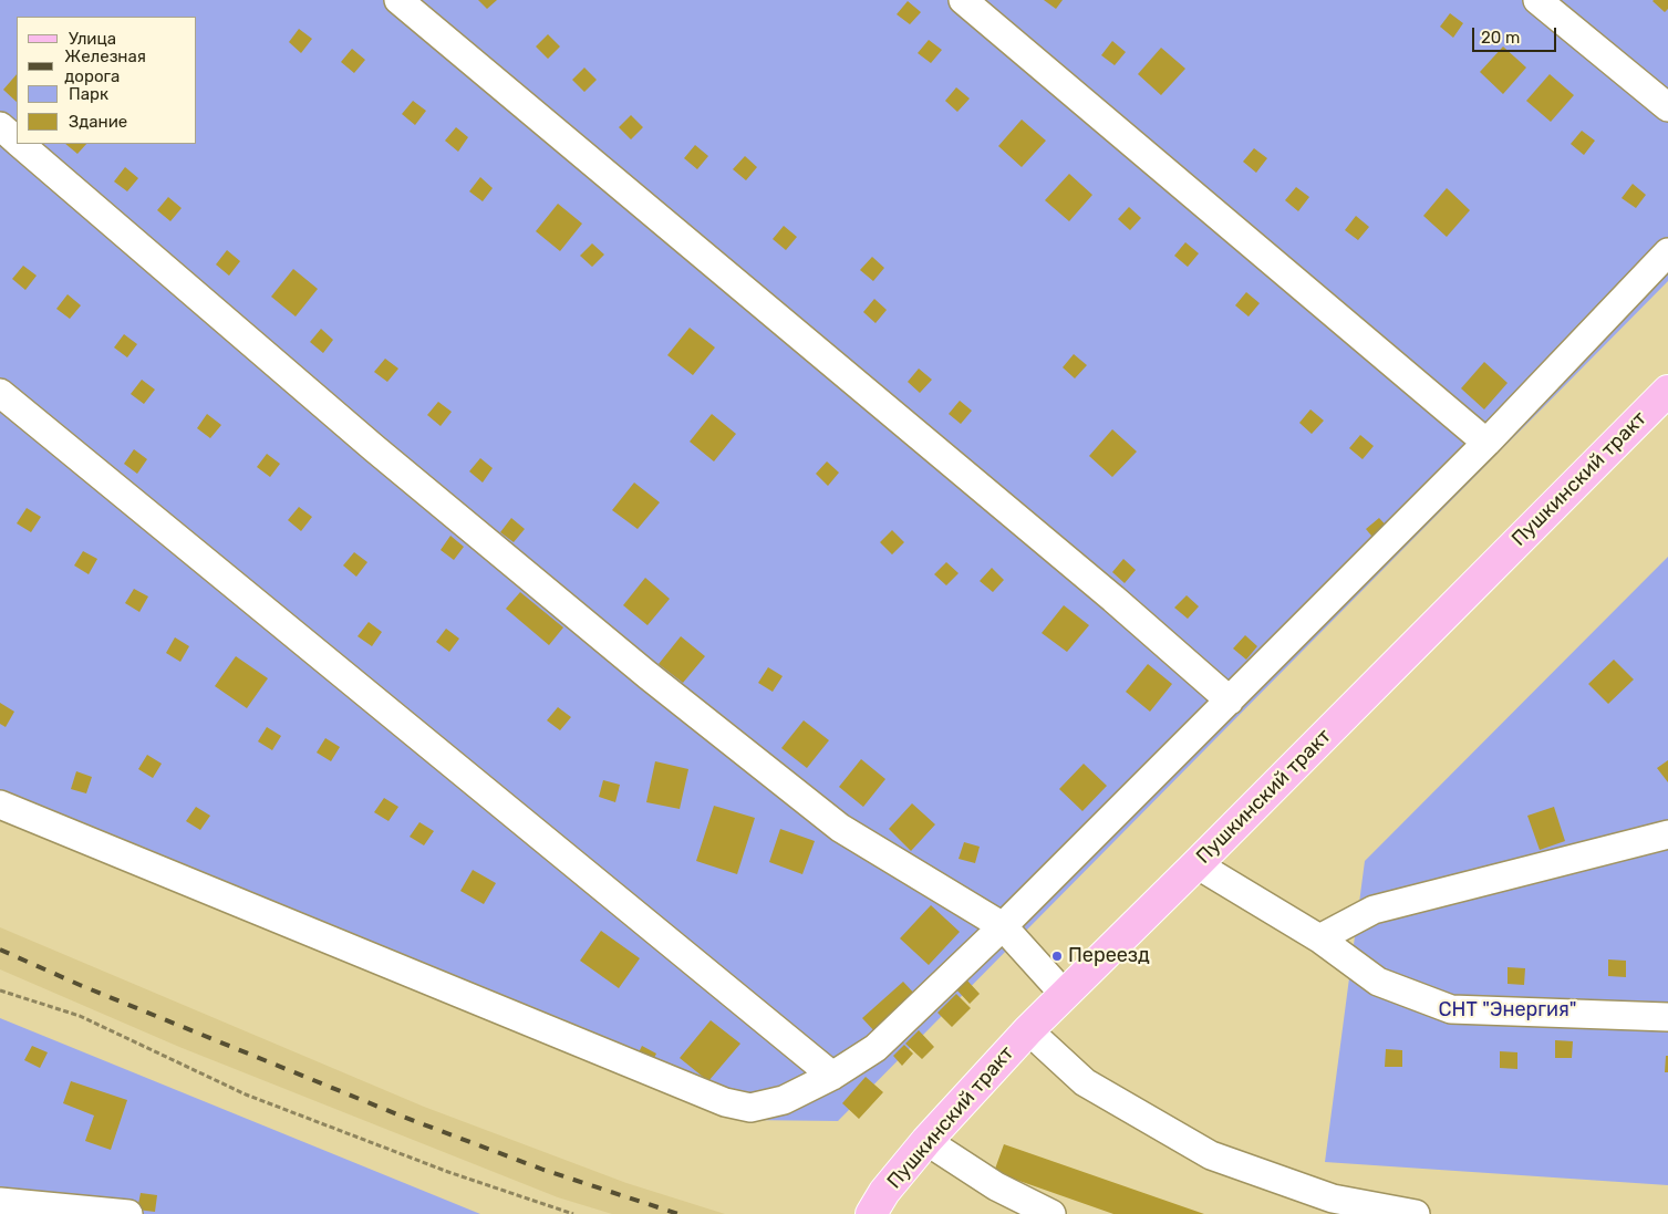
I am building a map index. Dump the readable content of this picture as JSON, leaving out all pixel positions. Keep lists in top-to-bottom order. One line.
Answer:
{"streets":{"main road":["Пушкинский тракт"]},"parks":["СНТ \"Энергия\""],"places":["Переезд"],"legend":["Улица","Железная дорога","Парк","Здание"],"scale_bar":"20 m"}
